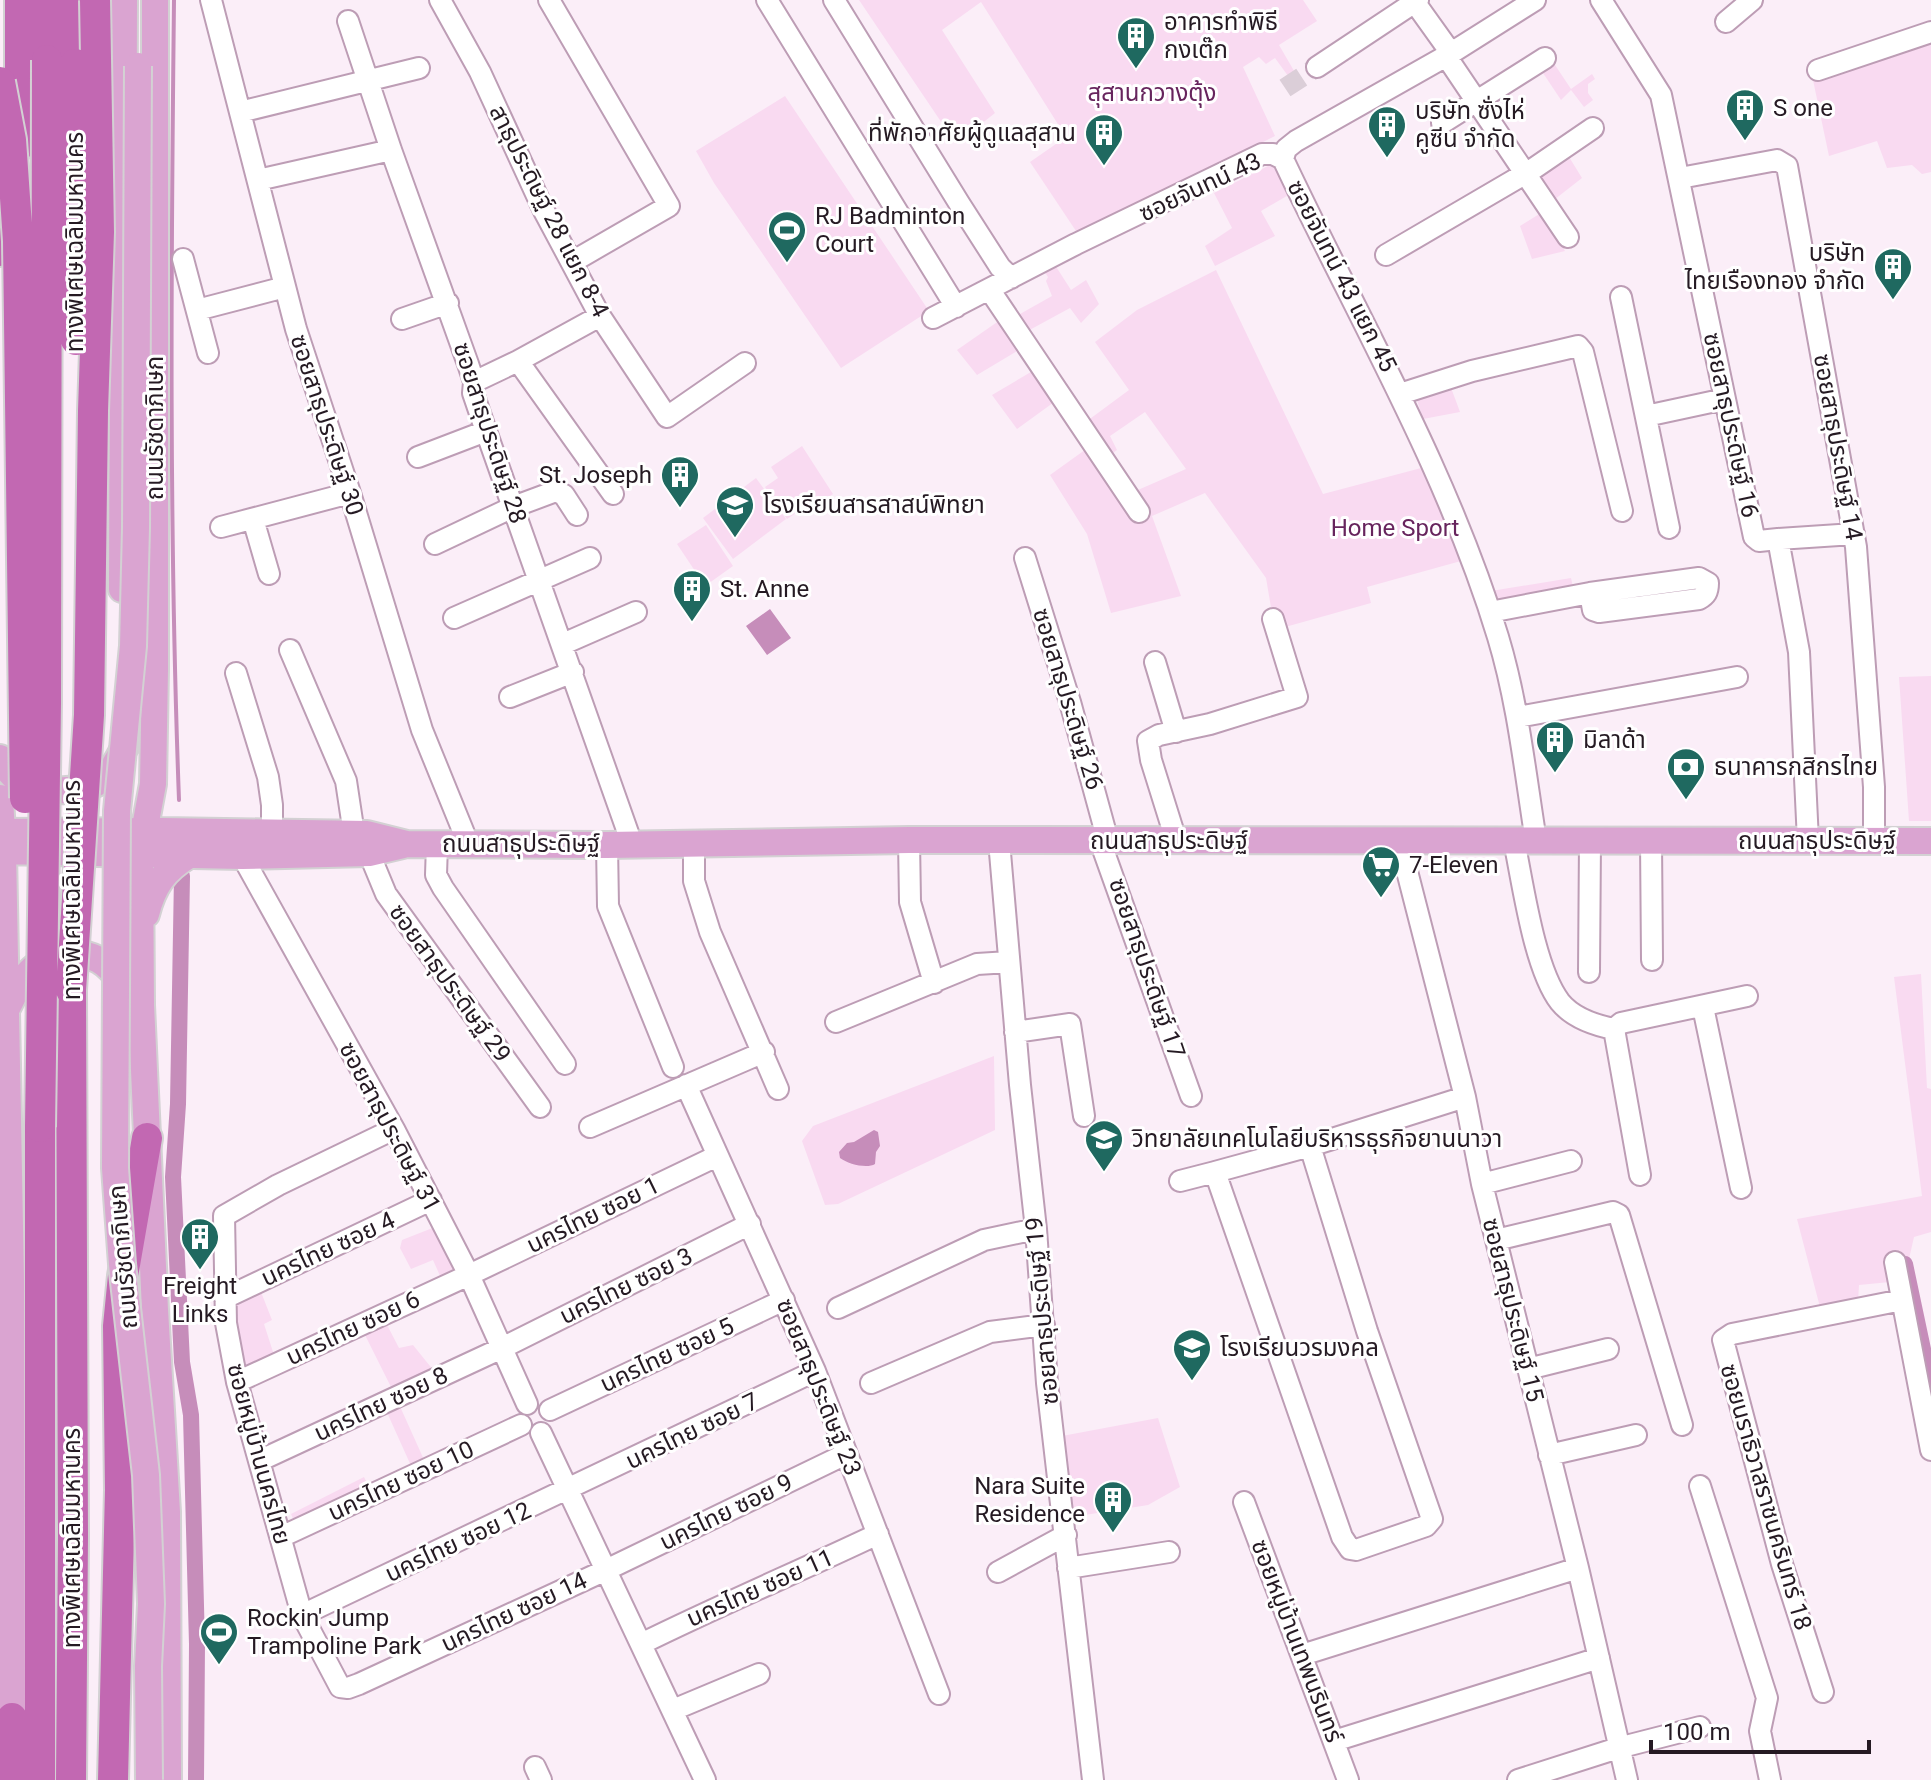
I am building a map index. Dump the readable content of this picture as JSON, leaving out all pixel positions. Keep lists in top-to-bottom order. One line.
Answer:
{"streets":{"highway":["ทางพิเศษเฉลิมมหานคร"],"main road":["ถนนรัชดาภิเษก","ถนนสาธุประดิษฐ์"],"street":["ซอยจันทน์ 43","สาธุประดิษฐ์ 28 แยก 8-4","ซอยจันทน์ 43 แยก 45","ซอยสาธุประดิษฐ์ 30","ซอยสาธุประดิษฐ์ 16","ซอยสาธุประดิษฐ์ 28","ซอยสาธุประดิษฐ์ 14","ซอยสาธุประดิษฐ์ 26","ซอยสาธุประดิษฐ์ 17","ซอยสาธุประดิษฐ์ 29","ซอยสาธุประดิษฐ์ 31","นครไทย ซอย 1","นครไทย ซอย 4","นครไทย ซอย 3","ซอยสาธุประดิษฐ์ 15","ซอยสาธุประดิษฐ์ 19","นครไทย ซอย 6","นครไทย ซอย 5","ซอยสาธุประดิษฐ์ 23","นครไทย ซอย 8","นครไทย ซอย 7","ซอยหมู่บ้านนครไทย","นครไทย ซอย 10","ซอยนราธิวาสราชนครินทร์ 18","นครไทย ซอย 9","นครไทย ซอย 12","นครไทย ซอย 11","นครไทย ซอย 14","ซอยหมู่บ้านเทพนรินทร์"]},"crossings":[["ซอยจันทน์ 43","ซอยจันทน์ 43 แยก 45"],["ซอยจันทน์ 43 แยก 45","ถนนสาธุประดิษฐ์"],["ซอยสาธุประดิษฐ์ 30","ถนนสาธุประดิษฐ์"],["ซอยสาธุประดิษฐ์ 16","ซอยสาธุประดิษฐ์ 14"],["ซอยสาธุประดิษฐ์ 16","ถนนสาธุประดิษฐ์"],["ถนนรัชดาภิเษก","ถนนสาธุประดิษฐ์"],["ซอยสาธุประดิษฐ์ 28","ถนนสาธุประดิษฐ์"],["ซอยสาธุประดิษฐ์ 14","ถนนสาธุประดิษฐ์"],["ซอยสาธุประดิษฐ์ 26","ถนนสาธุประดิษฐ์"],["ซอยสาธุประดิษฐ์ 26","ซอยสาธุประดิษฐ์ 17"],["ถนนสาธุประดิษฐ์","ซอยสาธุประดิษฐ์ 17"],["ถนนสาธุประดิษฐ์","ซอยสาธุประดิษฐ์ 29"],["ถนนสาธุประดิษฐ์","ซอยสาธุประดิษฐ์ 31"],["ถนนสาธุประดิษฐ์","ซอยสาธุประดิษฐ์ 15"],["ถนนสาธุประดิษฐ์","ซอยสาธุประดิษฐ์ 19"],["ซอยสาธุประดิษฐ์ 31","นครไทย ซอย 1"],["ซอยสาธุประดิษฐ์ 31","นครไทย ซอย 4"],["ซอยสาธุประดิษฐ์ 31","นครไทย ซอย 3"],["ซอยสาธุประดิษฐ์ 31","นครไทย ซอย 6"],["ซอยสาธุประดิษฐ์ 31","นครไทย ซอย 5"],["ซอยสาธุประดิษฐ์ 31","นครไทย ซอย 8"],["ซอยสาธุประดิษฐ์ 31","ซอยหมู่บ้านนครไทย"],["ซอยสาธุประดิษฐ์ 31","นครไทย ซอย 10"],["นครไทย ซอย 1","นครไทย ซอย 6"],["นครไทย ซอย 1","ซอยสาธุประดิษฐ์ 23"],["นครไทย ซอย 4","ซอยหมู่บ้านนครไทย"],["นครไทย ซอย 3","ซอยสาธุประดิษฐ์ 23"],["นครไทย ซอย 3","นครไทย ซอย 8"],["นครไทย ซอย 6","ซอยหมู่บ้านนครไทย"],["นครไทย ซอย 5","ซอยสาธุประดิษฐ์ 23"],["นครไทย ซอย 5","นครไทย ซอย 10"],["ซอยสาธุประดิษฐ์ 23","นครไทย ซอย 7"],["ซอยสาธุประดิษฐ์ 23","นครไทย ซอย 9"],["ซอยสาธุประดิษฐ์ 23","นครไทย ซอย 11"],["นครไทย ซอย 8","ซอยหมู่บ้านนครไทย"],["นครไทย ซอย 7","นครไทย ซอย 12"],["ซอยหมู่บ้านนครไทย","นครไทย ซอย 10"],["ซอยหมู่บ้านนครไทย","นครไทย ซอย 12"],["ซอยหมู่บ้านนครไทย","นครไทย ซอย 14"],["นครไทย ซอย 9","นครไทย ซอย 14"]],"parks":["สุสานกวางตุ้ง","Home Sport"],"places":{"building":["อาคารทำพิธี กงเต๊ก","S one","บริษัท ซั่งไห่ คูซีน จำกัด","ที่พักอาศัยผู้ดูแลสุสาน","บริษัท ไทยเรืองทอง จำกัด","St. Joseph","St. Anne","มิลาด้า","Freight Links","Nara Suite Residence"],"sports":["RJ Badminton Court","Rockin' Jump Trampoline Park"],"school or university":["โรงเรียนสารสาสน์พิทยา","วิทยาลัยเทคโนโลยีบริหารธุรกิจยานนาวา","โรงเรียนวรมงคล"],"bank":["ธนาคารกสิกรไทย"],"supermarket":["7-Eleven"]},"scale_bar":"100 m"}
